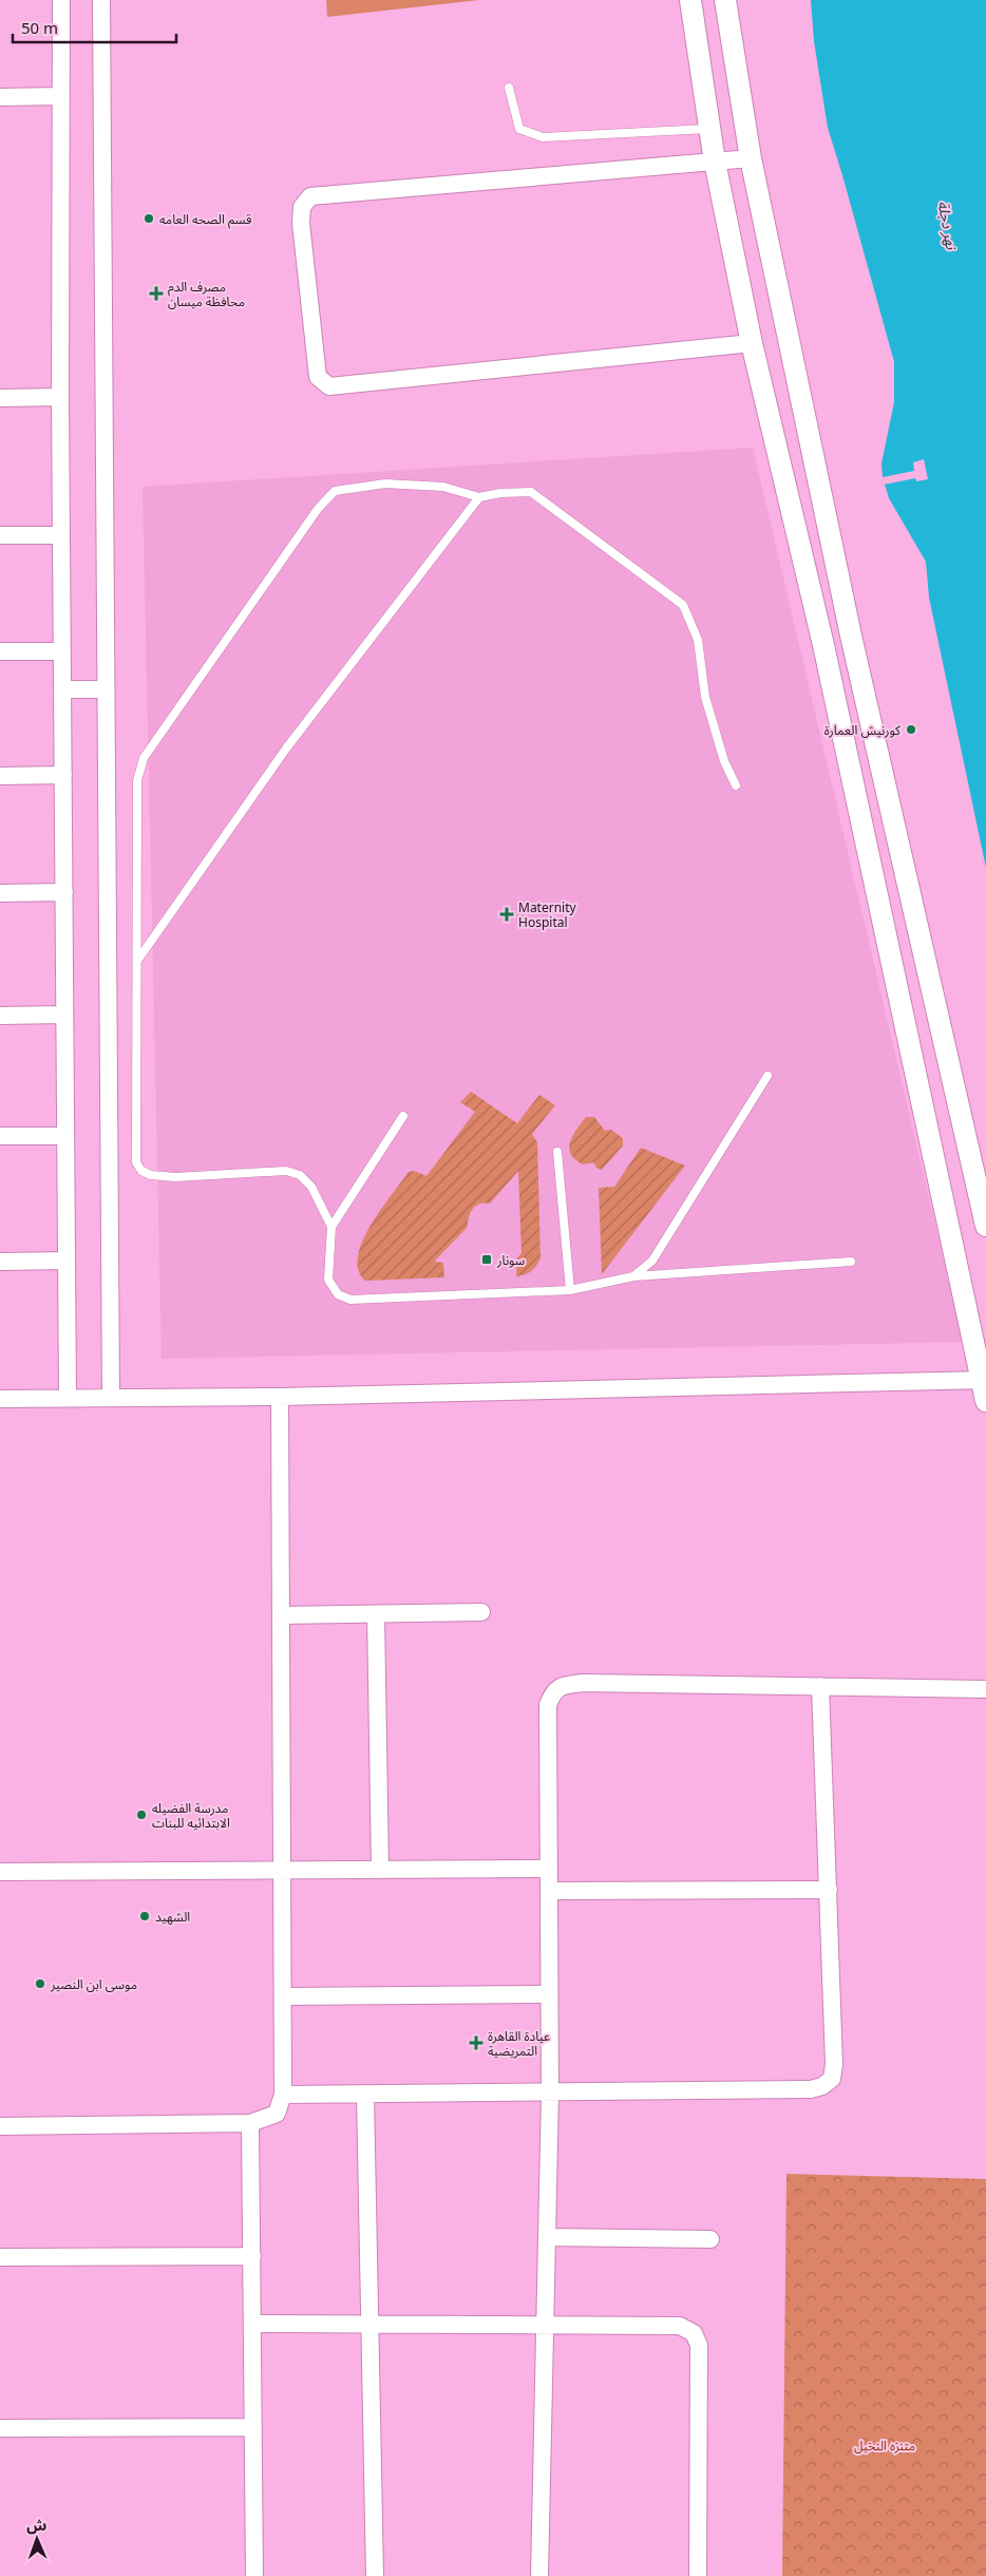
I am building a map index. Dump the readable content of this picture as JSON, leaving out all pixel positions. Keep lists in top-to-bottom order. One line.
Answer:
{"water":["نهر دجلة"],"parks":["متنزه النخيل"],"places":{"other":["قسم الصحه العامه","كورنيش العمارة","مدرسة الفضيله الابتدائيه للبنات","الشهيد","موسى ابن النصير"],"health":["مصرف الدم محافظة ميسان","Maternity Hospital","عيادة القاهرة التمريضية"],"transit":["سونار"]},"scale_bar":"50 m","north":"top"}
